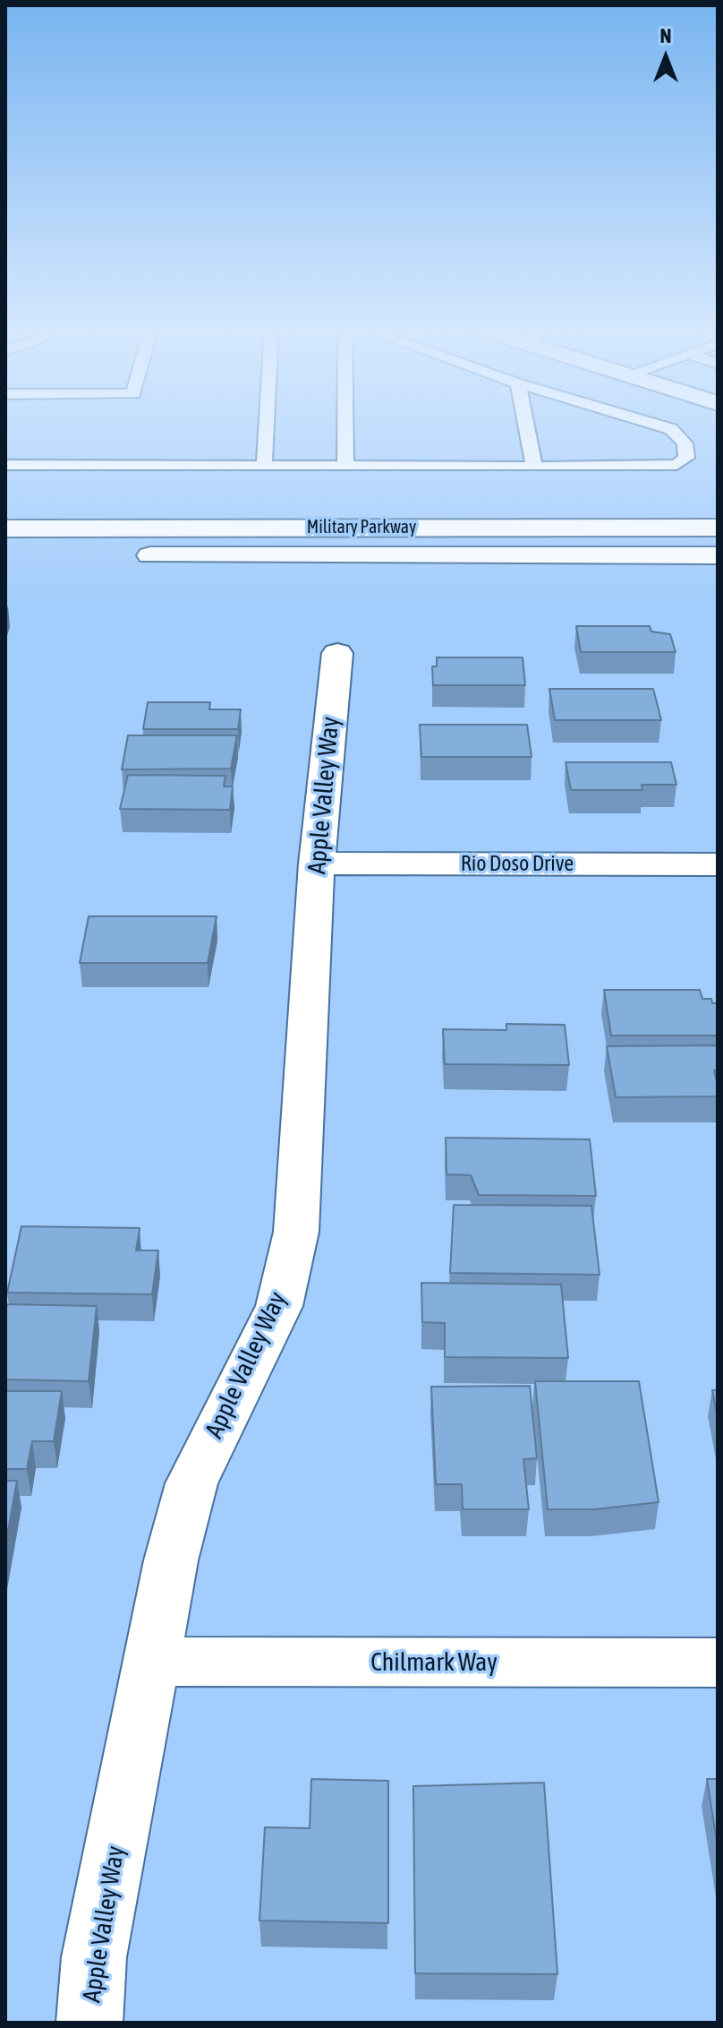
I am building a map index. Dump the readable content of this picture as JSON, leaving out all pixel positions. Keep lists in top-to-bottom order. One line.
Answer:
{"streets":{"street":["Military Parkway","Apple Valley Way","Rio Doso Drive","Chilmark Way"]},"crossings":[["Apple Valley Way","Rio Doso Drive"],["Apple Valley Way","Chilmark Way"]],"north":"top"}
